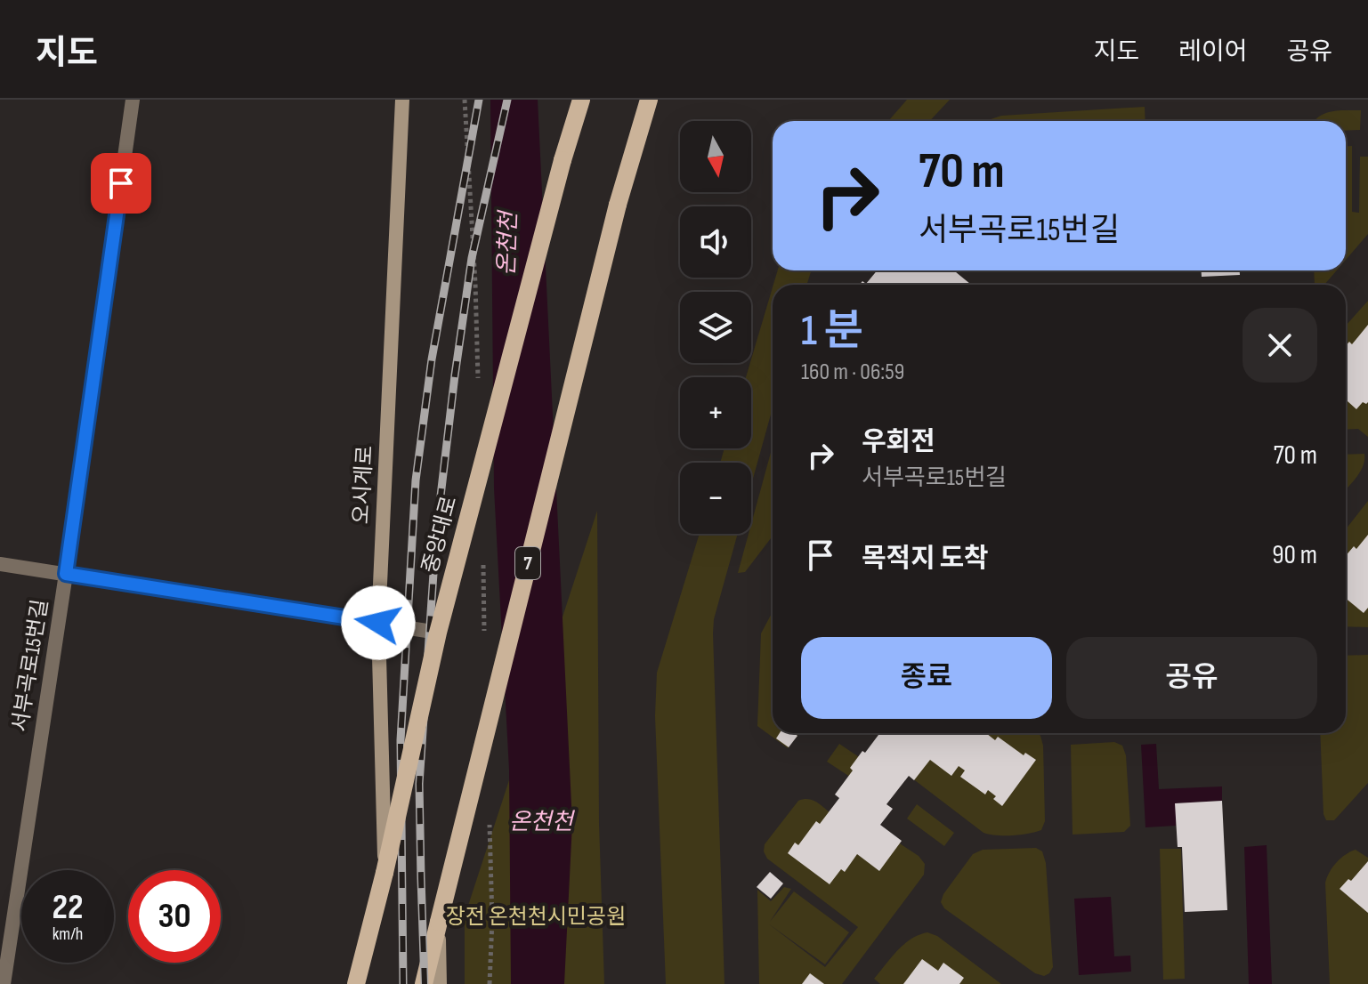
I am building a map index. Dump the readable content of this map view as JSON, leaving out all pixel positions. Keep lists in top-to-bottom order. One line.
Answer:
{"streets":{"main road":["오시게로","중앙대로","7"],"street":["서부곡로15번길"]},"crossings":[["오시게로","중앙대로"]],"water":["온천천"],"parks":["장전 온천천시민공원"],"north":"bottom","page":{"header":"지도","nav":["지도","레이어","공유"],"map_buttons":["+","−"],"turn":["70 m","서부곡로15번길"],"heading":["1 분","160 m · 06:59"],"list":[{"name":"우회전","note":"서부곡로15번길","value":"70 m"},{"name":"목적지 도착","value":"90 m"}],"buttons":["종료","공유"],"speed":"22 km/h","limit":"30"}}
